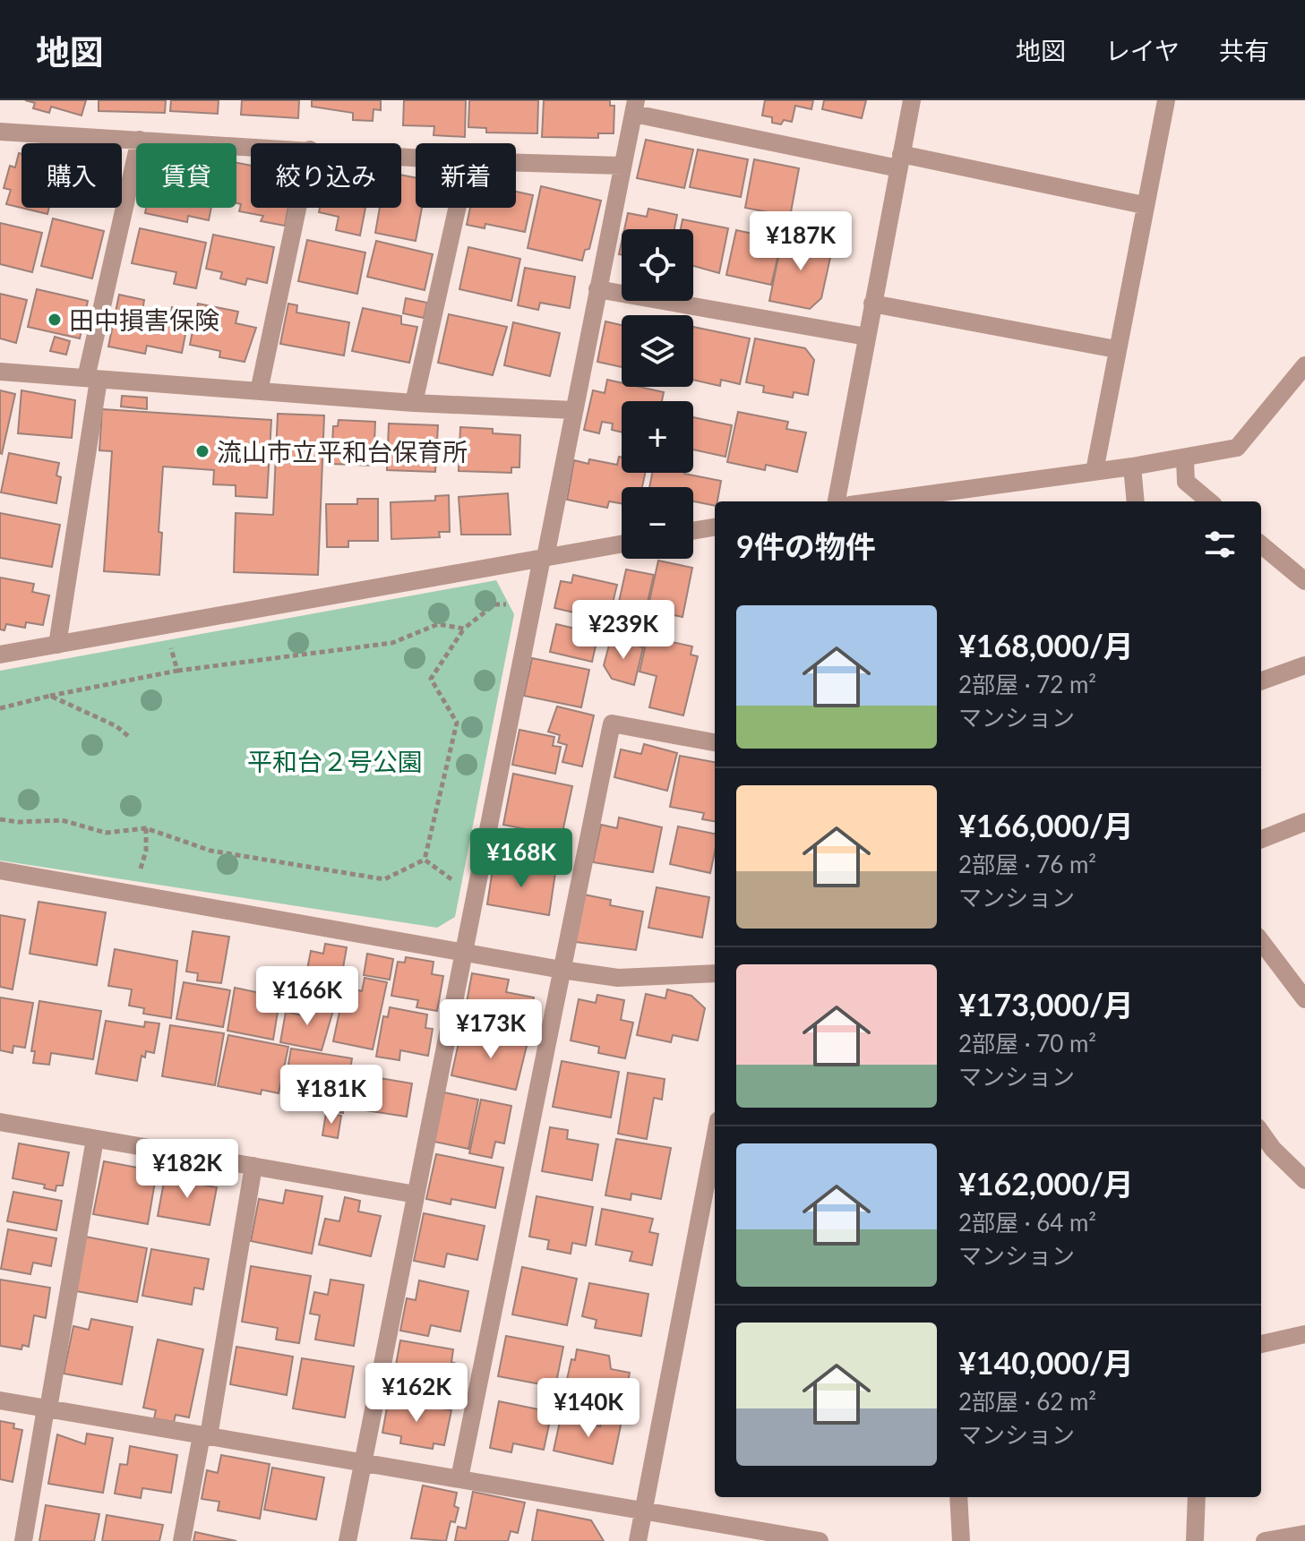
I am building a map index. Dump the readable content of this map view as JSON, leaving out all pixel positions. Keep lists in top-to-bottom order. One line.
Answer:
{"parks":["平和台２号公園"],"places":["田中損害保険","流山市立平和台保育所"],"page":{"header":"地図","nav":["地図","レイヤ","共有"],"chip":["購入","賃貸","絞り込み","新着"],"price":["¥187K","¥239K","¥168K","¥166K","¥173K","¥181K","¥182K","¥162K","¥140K"],"map_buttons":["+","−"],"heading":"9件の物件","list":[{"name":"¥168,000/月","note":"2部屋 · 72 m² · マンション"},{"name":"¥166,000/月","note":"2部屋 · 76 m² · マンション"},{"name":"¥173,000/月","note":"2部屋 · 70 m² · マンション"},{"name":"¥162,000/月","note":"2部屋 · 64 m² · マンション"},{"name":"¥140,000/月","note":"2部屋 · 62 m² · マンション"}]}}
